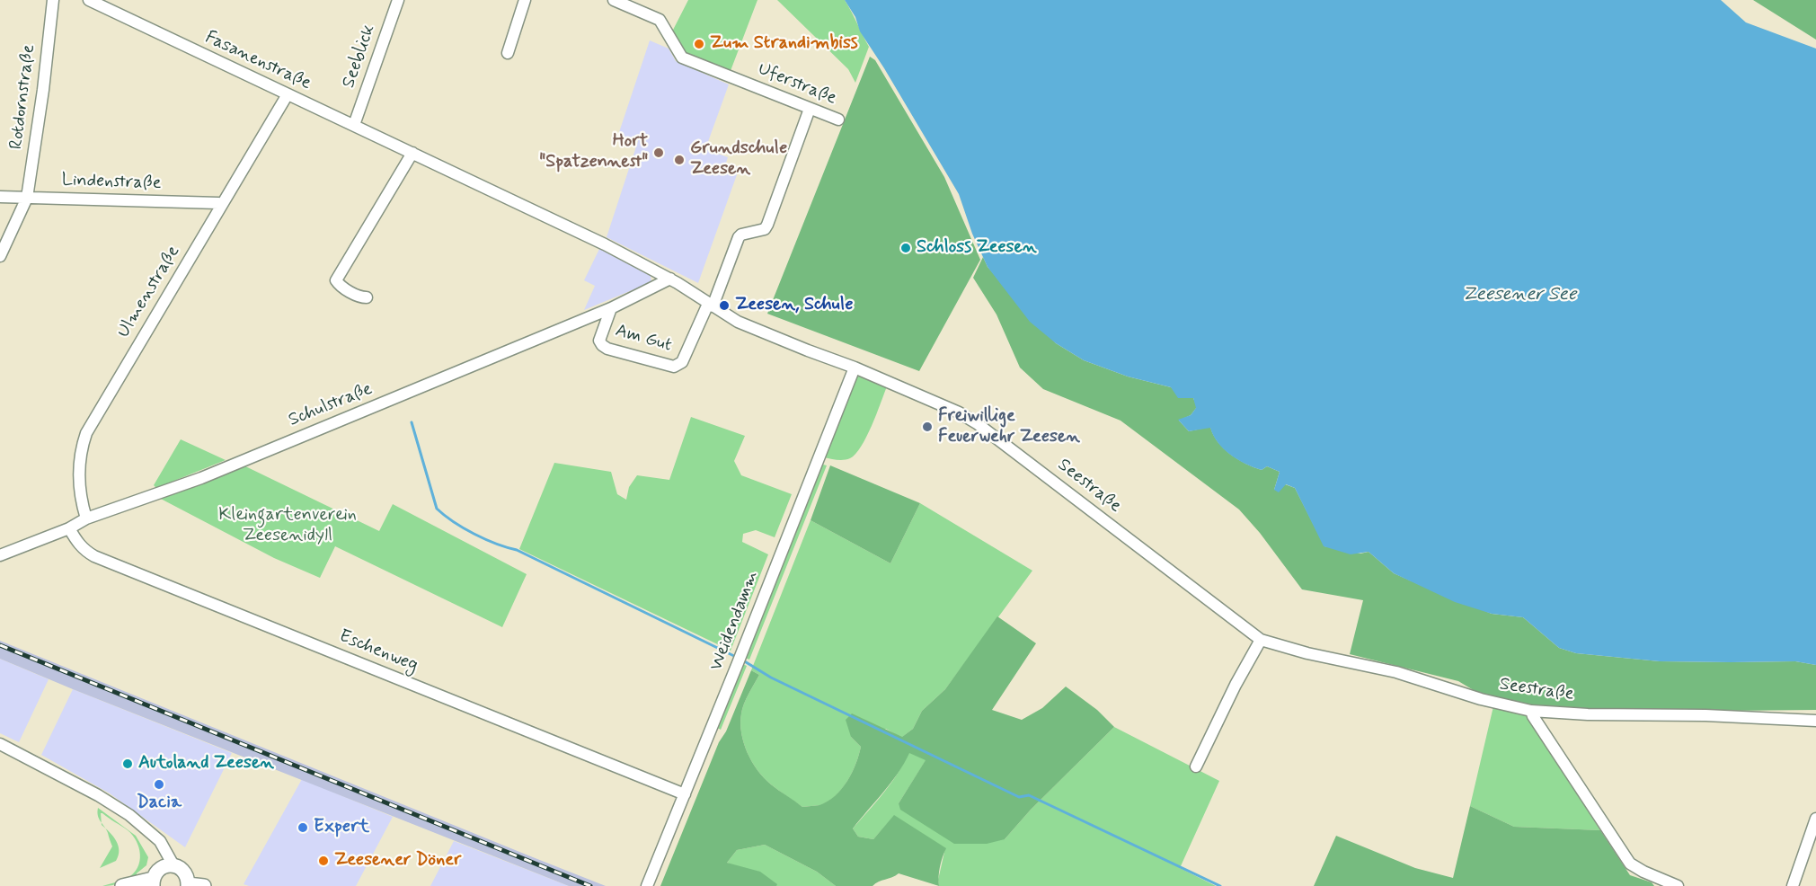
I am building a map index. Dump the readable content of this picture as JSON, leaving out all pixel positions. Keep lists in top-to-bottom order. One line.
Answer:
{"streets":{"street":["Seeblick","Fasanenstraße","Uferstraße","Rotdornstraße","Lindenstraße","Ulmenstraße","Am Gut","Schulstraße","Seestraße","Weidendamm","Eschenweg"]},"crossings":[["Seeblick","Fasanenstraße"],["Fasanenstraße","Ulmenstraße"],["Fasanenstraße","Am Gut"],["Fasanenstraße","Schulstraße"],["Fasanenstraße","Seestraße"],["Rotdornstraße","Lindenstraße"],["Lindenstraße","Ulmenstraße"],["Ulmenstraße","Schulstraße"],["Am Gut","Schulstraße"],["Am Gut","Seestraße"],["Schulstraße","Eschenweg"],["Seestraße","Weidendamm"],["Weidendamm","Eschenweg"]],"water":["Zeesener See"],"parks":["Kleingartenverein Zeesenidyll"],"places":["Zum Strandimbiss","Hort \"Spatzennest\"","Grundschule Zeesen","Schloss Zeesen","Zeesen, Schule","Freiwillige Feuerwehr Zeesen","Autoland Zeesen","Dacia","Expert","Zeesener Döner"]}
